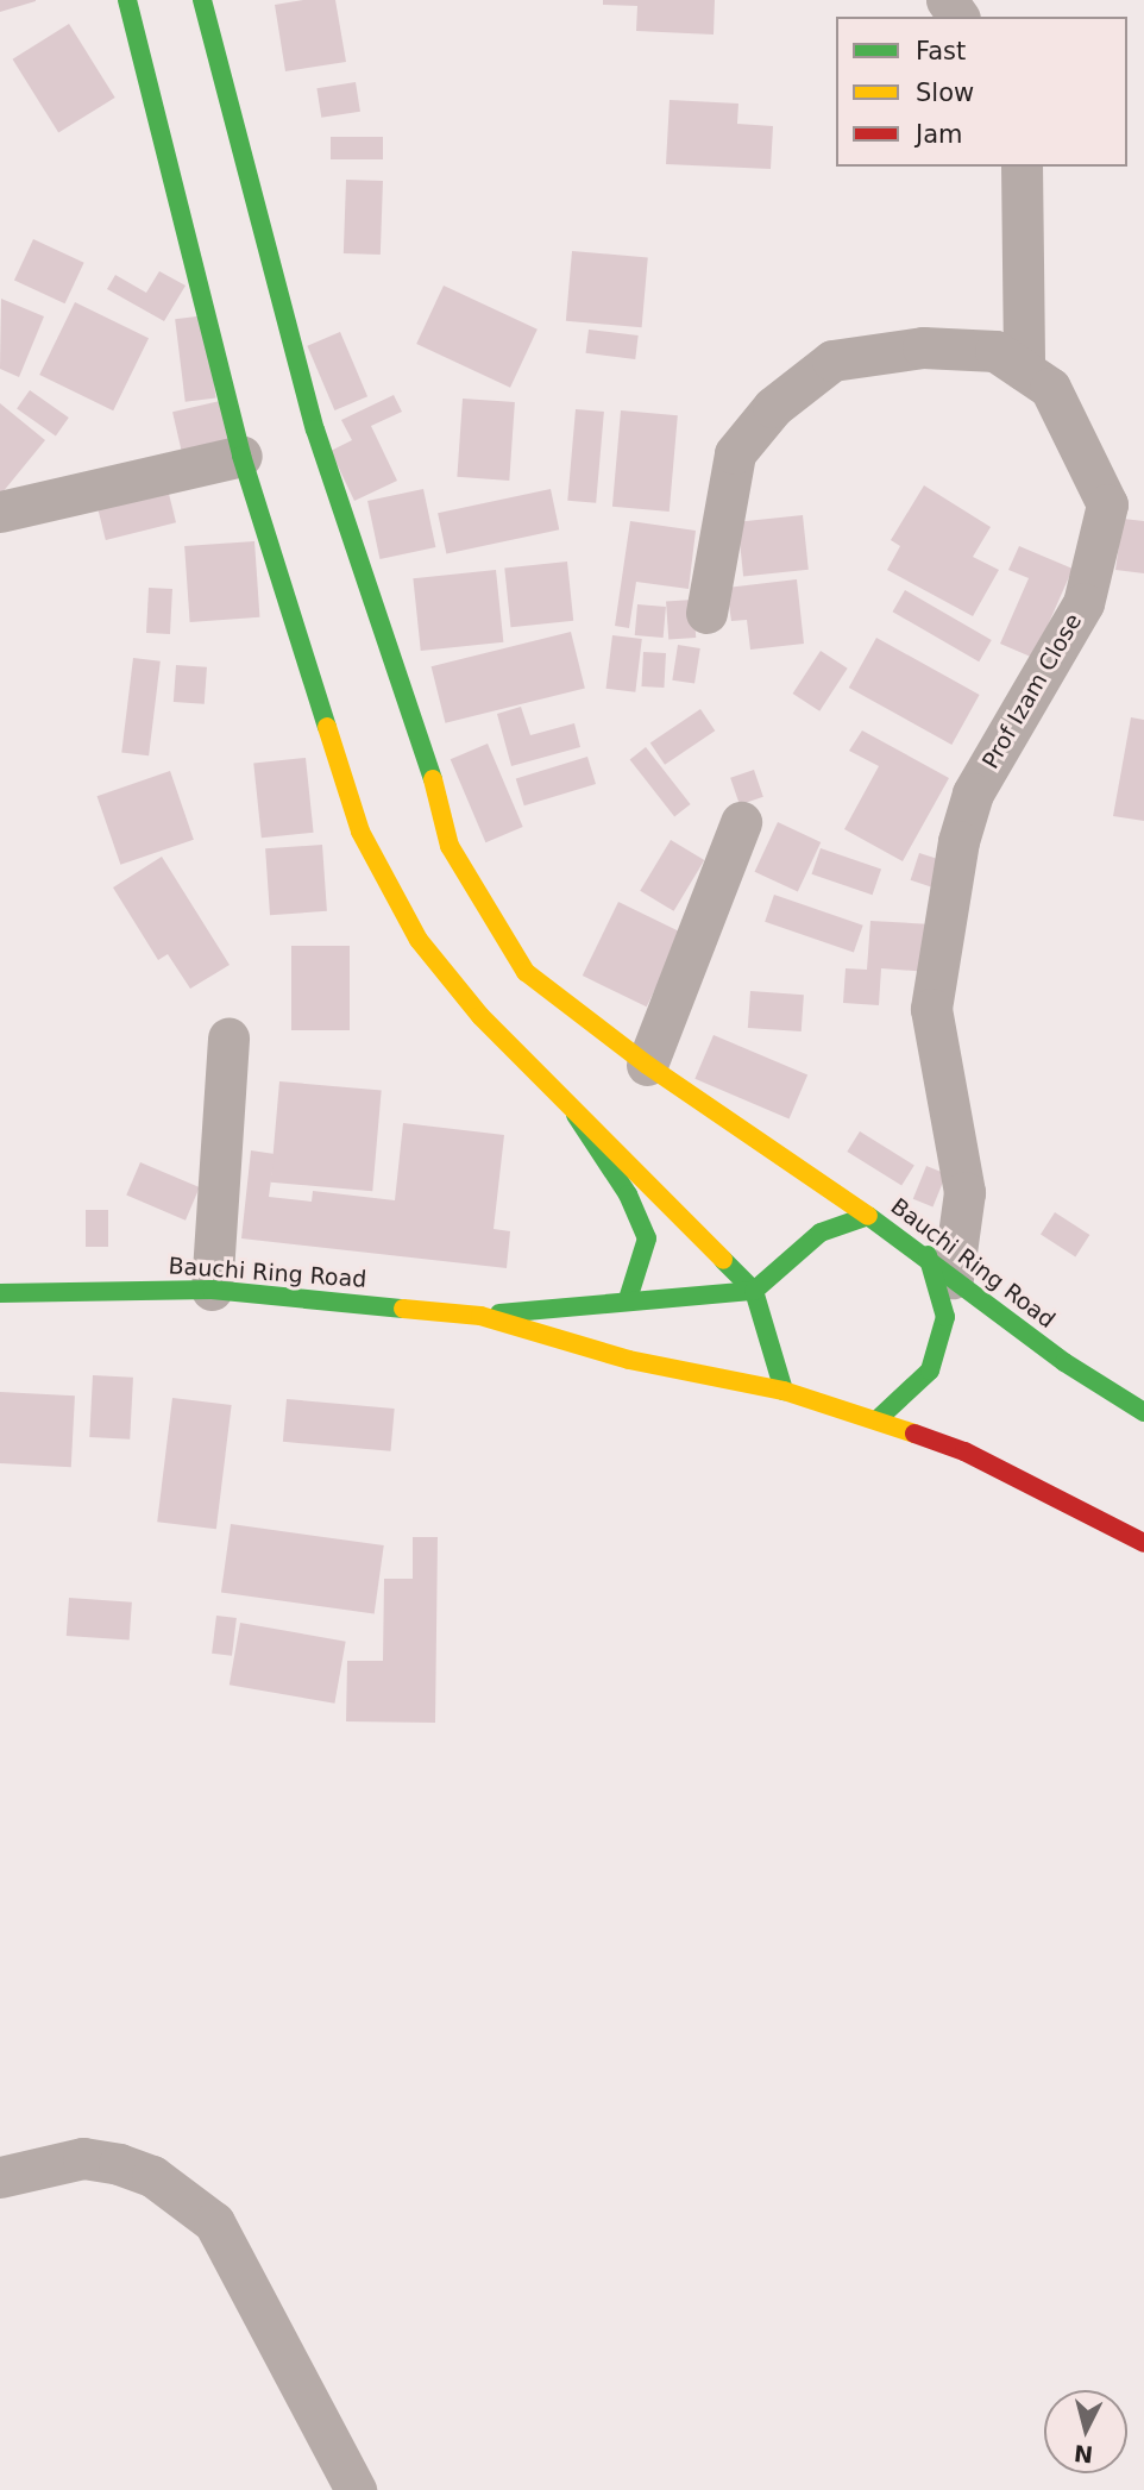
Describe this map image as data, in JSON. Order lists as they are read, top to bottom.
{
  "streets": {
    "main road": ["Bauchi Ring Road"],
    "street": ["Prof Izam Close"]
  },
  "crossings": [
    ["Prof Izam Close", "Bauchi Ring Road"]
  ],
  "legend": ["Fast", "Slow", "Jam"],
  "north": "bottom"
}
